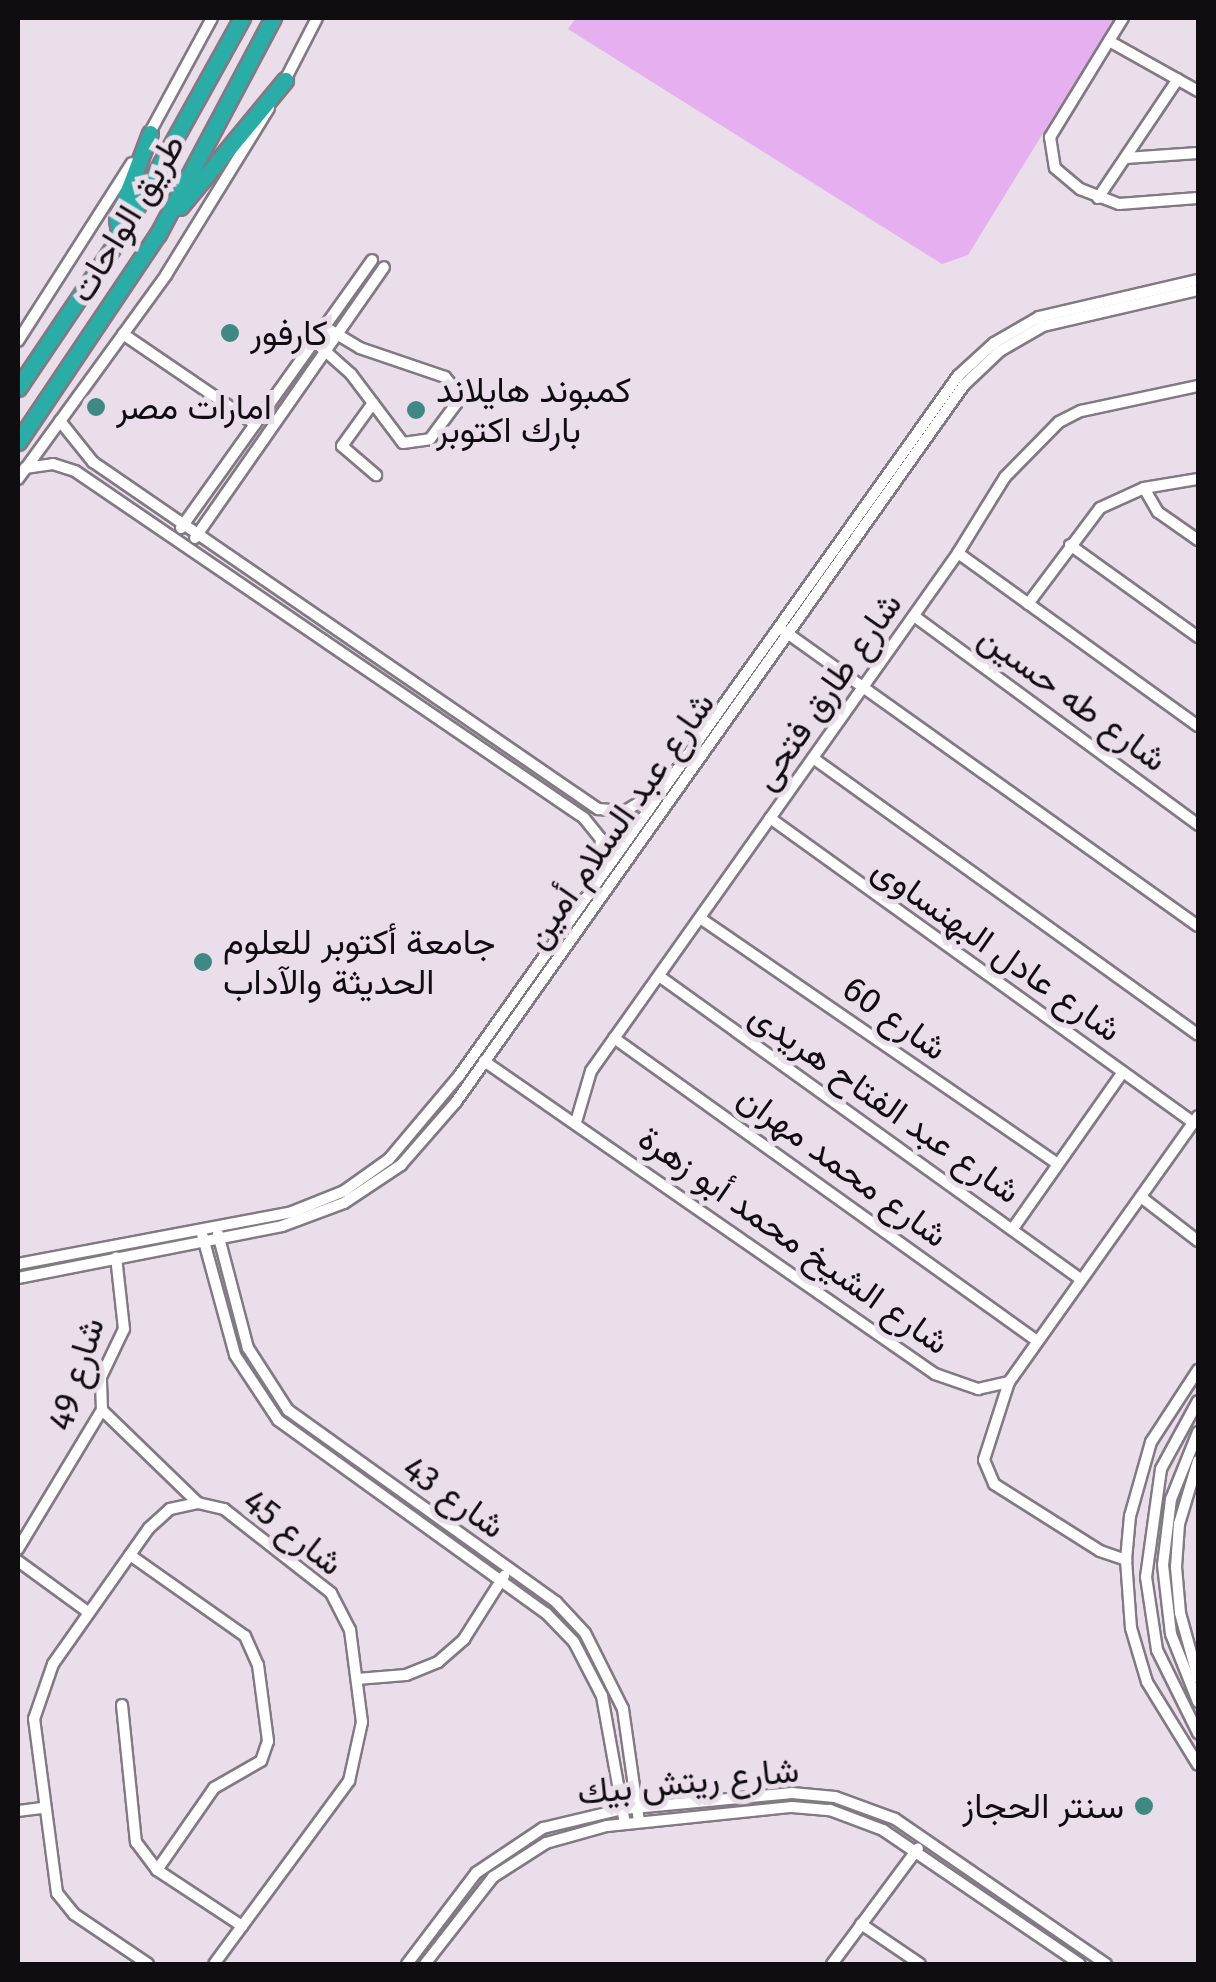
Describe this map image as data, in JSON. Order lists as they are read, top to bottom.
{
  "streets": {
    "highway": ["طريق الواحات"],
    "street": [
      "شارع طارق فتحى",
      "شارع طه حسين",
      "شارع عبد السلام أمين",
      "شارع عادل البهنساوى",
      "شارع 60",
      "شارع عبد الفتاح هريدى",
      "شارع محمد مهران",
      "شارع الشيخ محمد أبو زهرة",
      "شارع 49",
      "شارع 43",
      "شارع 45",
      "شارع ريتش بيك"
    ]
  },
  "crossings": [
    ["شارع طارق فتحى", "شارع طه حسين"],
    ["شارع طارق فتحى", "شارع عادل البهنساوى"],
    ["شارع طارق فتحى", "شارع 60"],
    ["شارع طارق فتحى", "شارع عبد الفتاح هريدى"],
    ["شارع طارق فتحى", "شارع محمد مهران"],
    ["شارع طارق فتحى", "شارع الشيخ محمد أبو زهرة"],
    ["شارع عبد السلام أمين", "شارع الشيخ محمد أبو زهرة"],
    ["شارع عبد السلام أمين", "شارع 49"],
    ["شارع عبد السلام أمين", "شارع 43"],
    ["شارع 43", "شارع ريتش بيك"]
  ],
  "places": [
    "كارفور",
    "امارات مصر",
    "كمبوند هايلاند بارك اكتوبر",
    "جامعة أكتوبر للعلوم الحديثة والآداب",
    "سنتر الحجاز"
  ]
}
